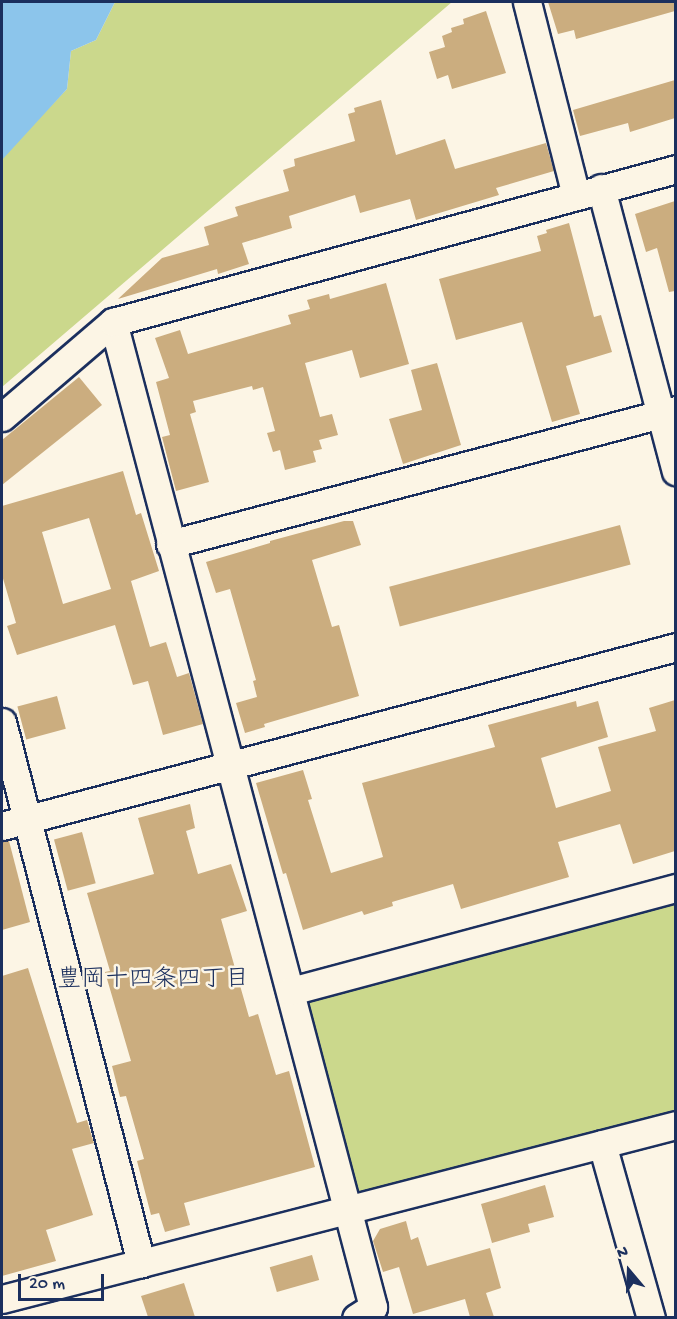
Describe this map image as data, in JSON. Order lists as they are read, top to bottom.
{
  "districts": ["豊岡十四条四丁目"],
  "scale_bar": "20 m",
  "north": "top"
}
